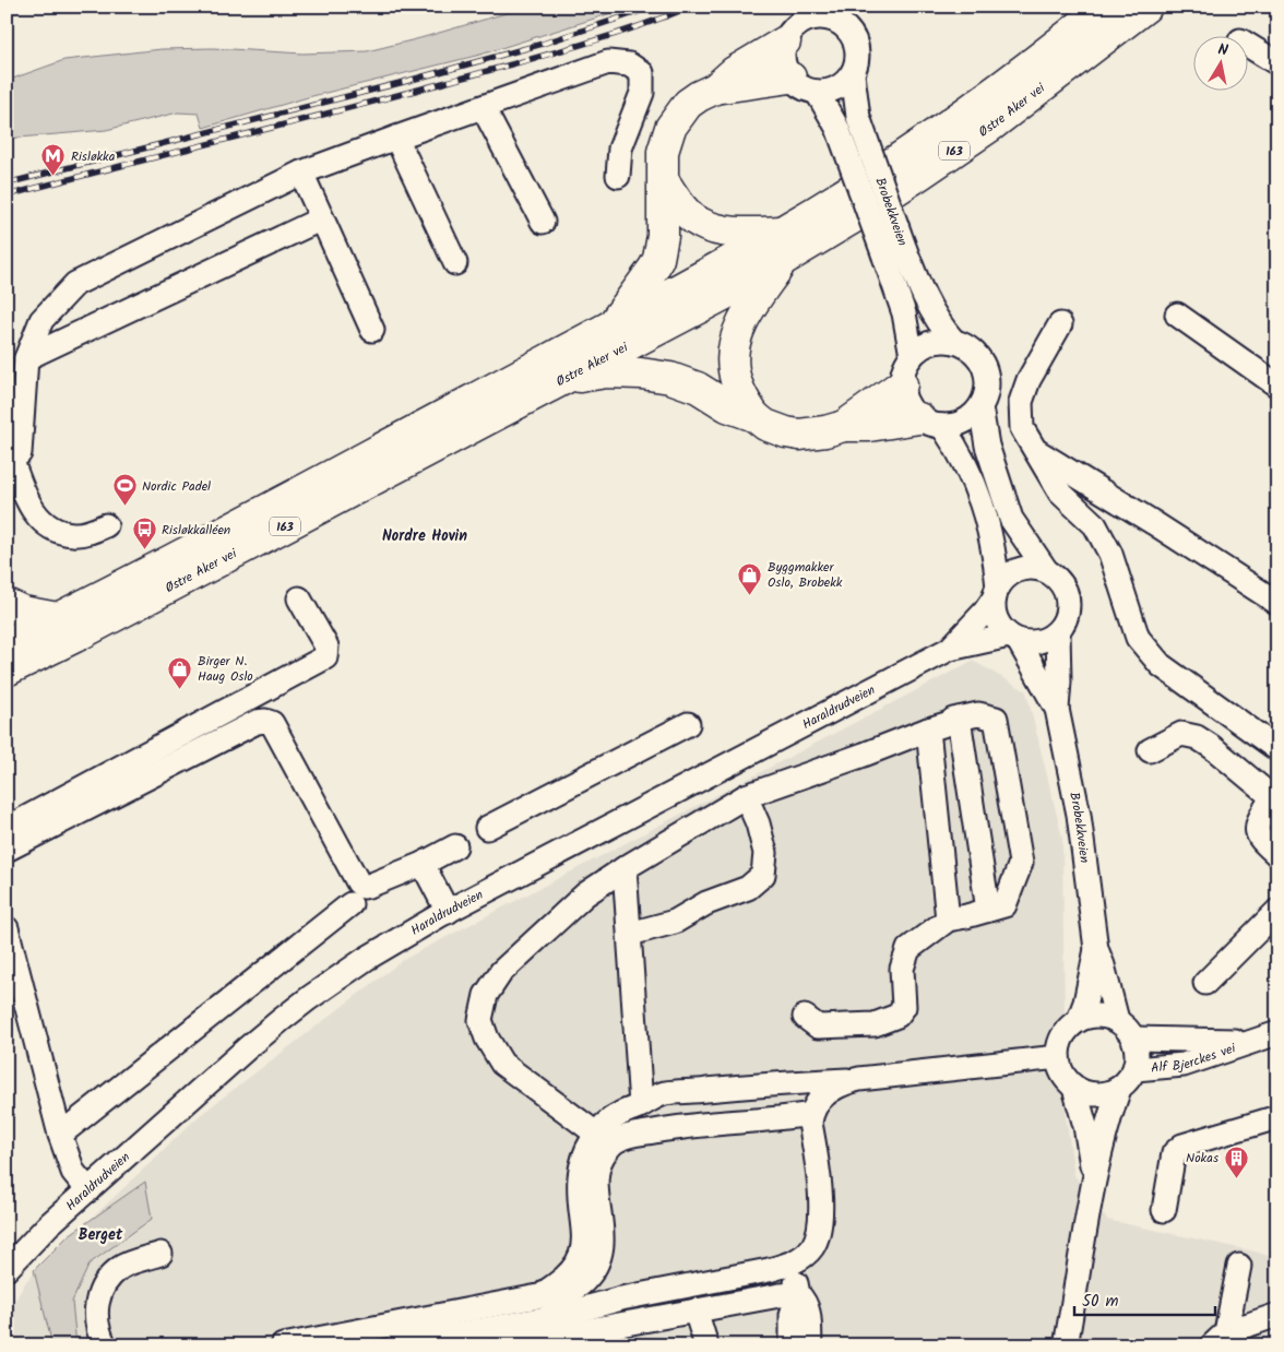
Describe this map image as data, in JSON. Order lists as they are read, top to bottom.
{
  "streets": {
    "highway": ["Østre Aker vei", "163"],
    "street": ["Brobekkveien", "Haraldrudveien", "Alf Bjerckes vei"]
  },
  "crossings": [
    ["Brobekkveien", "Haraldrudveien"],
    ["Brobekkveien", "Alf Bjerckes vei"]
  ],
  "districts": ["Nordre Hovin", "Berget"],
  "places": {
    "metro station": ["Risløkka"],
    "sports": ["Nordic Padel"],
    "bus stop": ["Risløkkalléen"],
    "shop": ["Byggmakker Oslo, Brobekk", "Birger N. Haug Oslo"],
    "building": ["Nokas"]
  },
  "scale_bar": "50 m",
  "north": "top"
}
